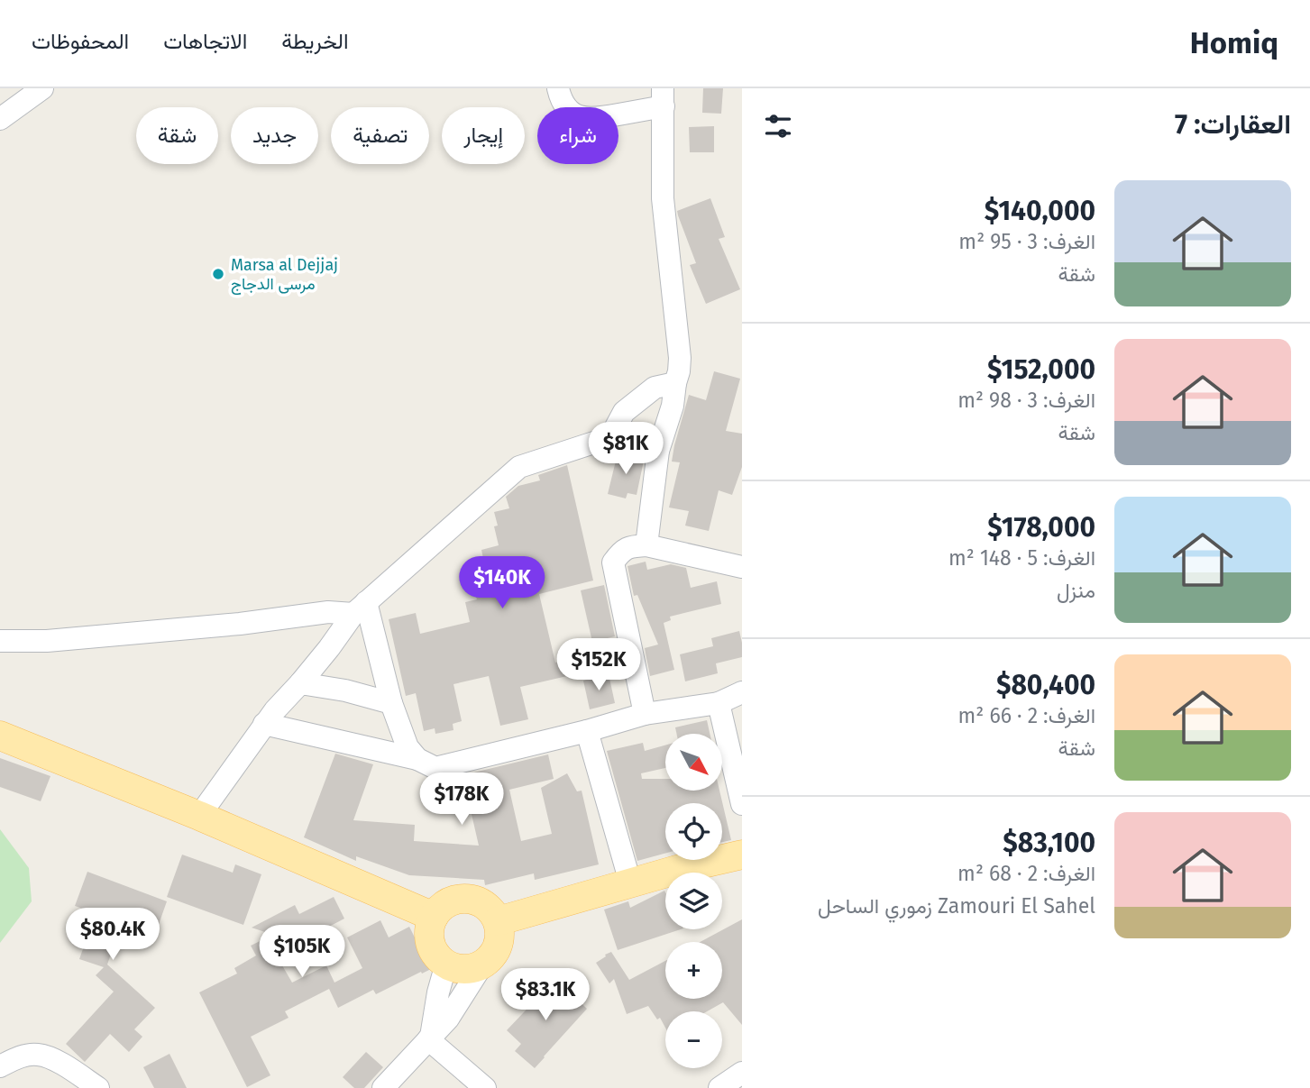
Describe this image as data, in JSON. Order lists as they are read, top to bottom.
{
  "places": ["Marsa al Dejjaj مرسى الدجاج"],
  "north": "bottom right",
  "page": {
    "header": "Homiq",
    "nav": ["الخريطة", "الاتجاهات", "المحفوظات"],
    "heading": "العقارات: 7",
    "chip": [
      "شراء",
      "إيجار",
      "تصفية",
      "جديد",
      "شقة"
    ],
    "list": [
      {
        "name": "$140,000",
        "note": "الغرف: 3 · 95 m² · شقة"
      },
      {
        "name": "$152,000",
        "note": "الغرف: 3 · 98 m² · شقة"
      },
      {
        "name": "$178,000",
        "note": "الغرف: 5 · 148 m² · منزل"
      },
      {
        "name": "$80,400",
        "note": "الغرف: 2 · 66 m² · شقة"
      },
      {
        "name": "$83,100",
        "note": "الغرف: 2 · 68 m² · Zamouri El Sahel زموري الساحل"
      }
    ],
    "price": [
      "$81K",
      "$140K",
      "$152K",
      "$178K",
      "$80.4K",
      "$105K",
      "$83.1K"
    ],
    "map_buttons": ["+", "−"]
  }
}
